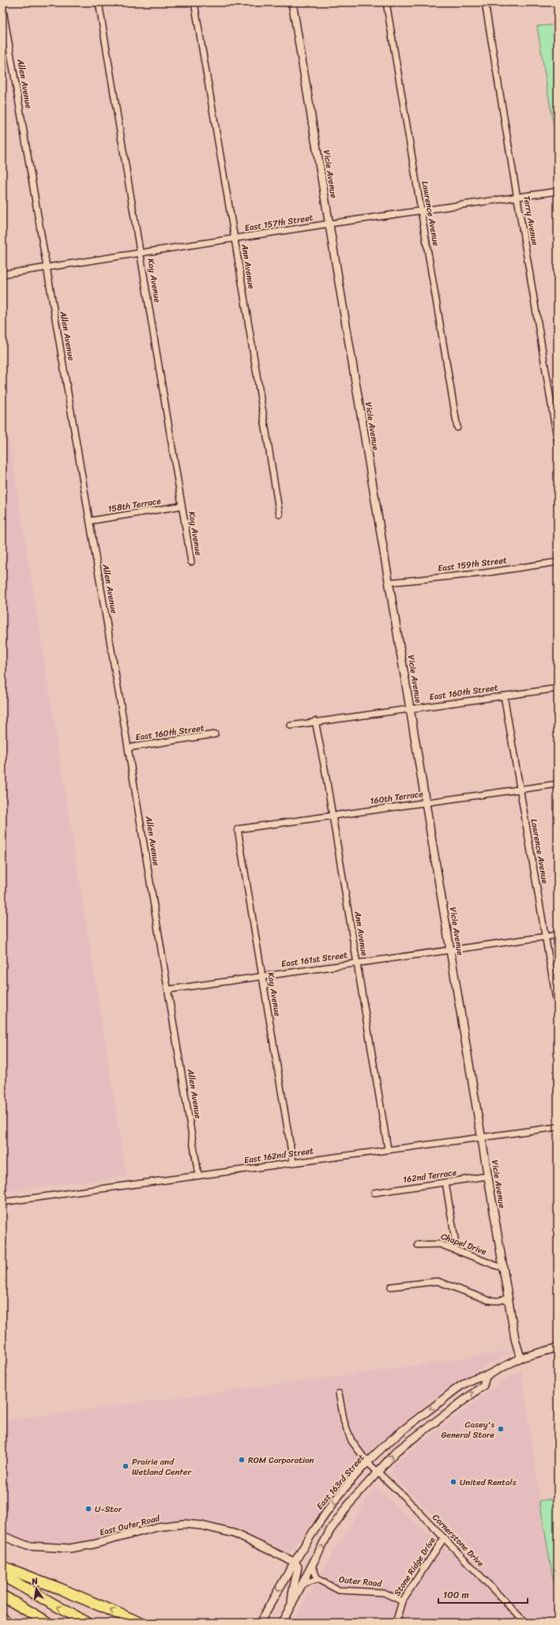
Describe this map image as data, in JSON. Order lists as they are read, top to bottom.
{
  "streets": {
    "street": [
      "Allen Avenue",
      "Vicie Avenue",
      "Lawrence Avenue",
      "Terry Avenue",
      "East 157th Street",
      "Ann Avenue",
      "Kay Avenue",
      "158th Terrace",
      "East 159th Street",
      "East 160th Street",
      "160th Terrace",
      "East 161st Street",
      "East 162nd Street",
      "162nd Terrace",
      "Chapel Drive",
      "East 163rd Street",
      "East Outer Road",
      "Cornerstone Drive",
      "Stone Ridge Drive",
      "Outer Road"
    ]
  },
  "crossings": [
    ["Allen Avenue", "East 157th Street"],
    ["Allen Avenue", "158th Terrace"],
    ["Allen Avenue", "East 160th Street"],
    ["Allen Avenue", "East 161st Street"],
    ["Allen Avenue", "East 162nd Street"],
    ["Vicie Avenue", "East 157th Street"],
    ["Vicie Avenue", "East 159th Street"],
    ["Vicie Avenue", "East 160th Street"],
    ["Vicie Avenue", "160th Terrace"],
    ["Vicie Avenue", "East 161st Street"],
    ["Vicie Avenue", "East 162nd Street"],
    ["Vicie Avenue", "162nd Terrace"],
    ["Vicie Avenue", "Chapel Drive"],
    ["Vicie Avenue", "East 163rd Street"],
    ["Lawrence Avenue", "East 157th Street"],
    ["Lawrence Avenue", "East 160th Street"],
    ["Lawrence Avenue", "160th Terrace"],
    ["Lawrence Avenue", "East 161st Street"],
    ["Terry Avenue", "East 157th Street"],
    ["East 157th Street", "Ann Avenue"],
    ["East 157th Street", "Kay Avenue"],
    ["Ann Avenue", "East 160th Street"],
    ["Ann Avenue", "160th Terrace"],
    ["Ann Avenue", "East 161st Street"],
    ["Ann Avenue", "East 162nd Street"],
    ["Kay Avenue", "158th Terrace"],
    ["Kay Avenue", "160th Terrace"],
    ["Kay Avenue", "East 161st Street"],
    ["Kay Avenue", "East 162nd Street"],
    ["East 163rd Street", "East Outer Road"],
    ["East 163rd Street", "Cornerstone Drive"],
    ["Cornerstone Drive", "Stone Ridge Drive"],
    ["Stone Ridge Drive", "Outer Road"]
  ],
  "places": [
    "Casey's General Store",
    "ROM Corporation",
    "Prairie and Wetland Center",
    "United Rentals",
    "U-Stor"
  ],
  "scale_bar": "100 m",
  "north": "top"
}
